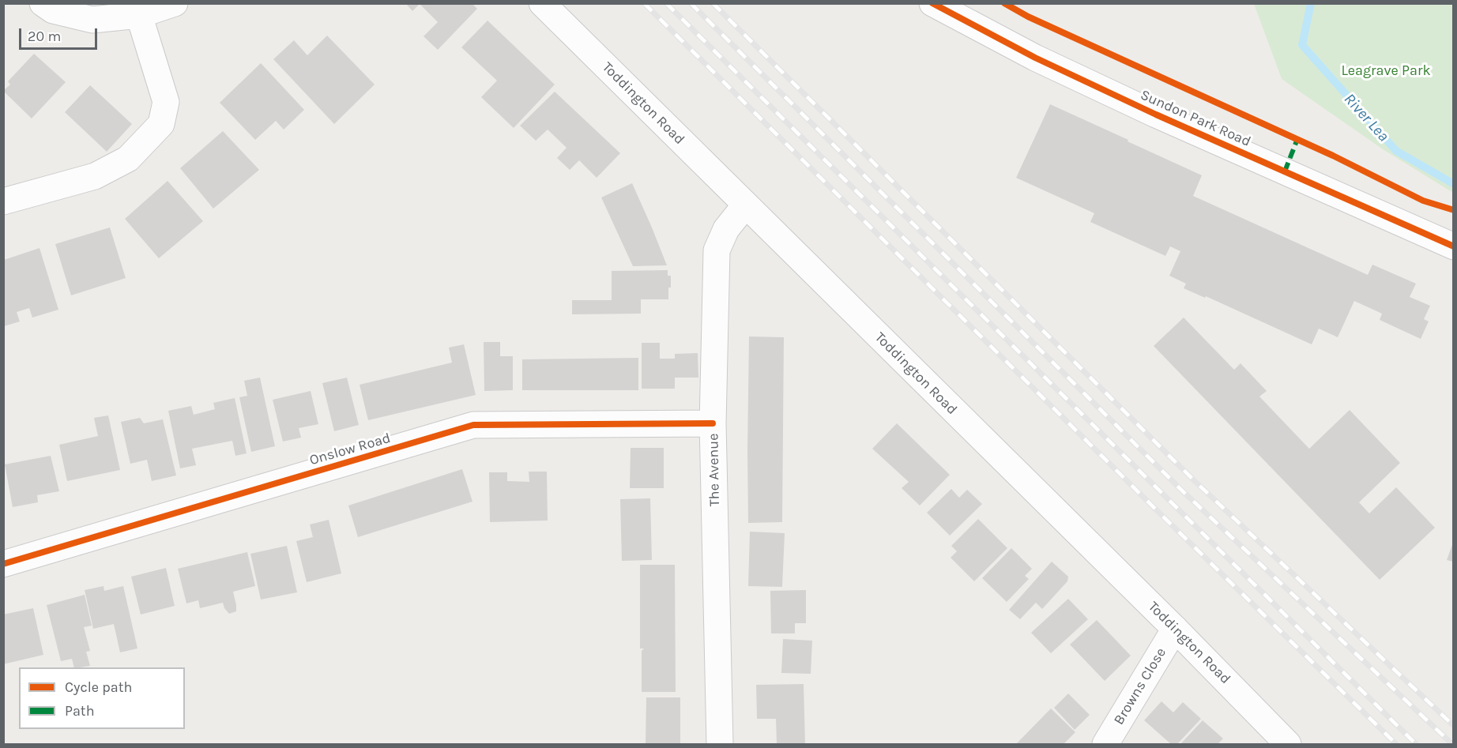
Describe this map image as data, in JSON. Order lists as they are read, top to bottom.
{
  "streets": {
    "street": [
      "Toddington Road",
      "Sundon Park Road",
      "Onslow Road",
      "The Avenue",
      "Browns Close"
    ]
  },
  "crossings": [
    ["Toddington Road", "The Avenue"],
    ["Toddington Road", "Browns Close"],
    ["Onslow Road", "The Avenue"]
  ],
  "water": ["River Lea"],
  "parks": ["Leagrave Park"],
  "legend": ["Cycle path", "Path"],
  "scale_bar": "20 m"
}
